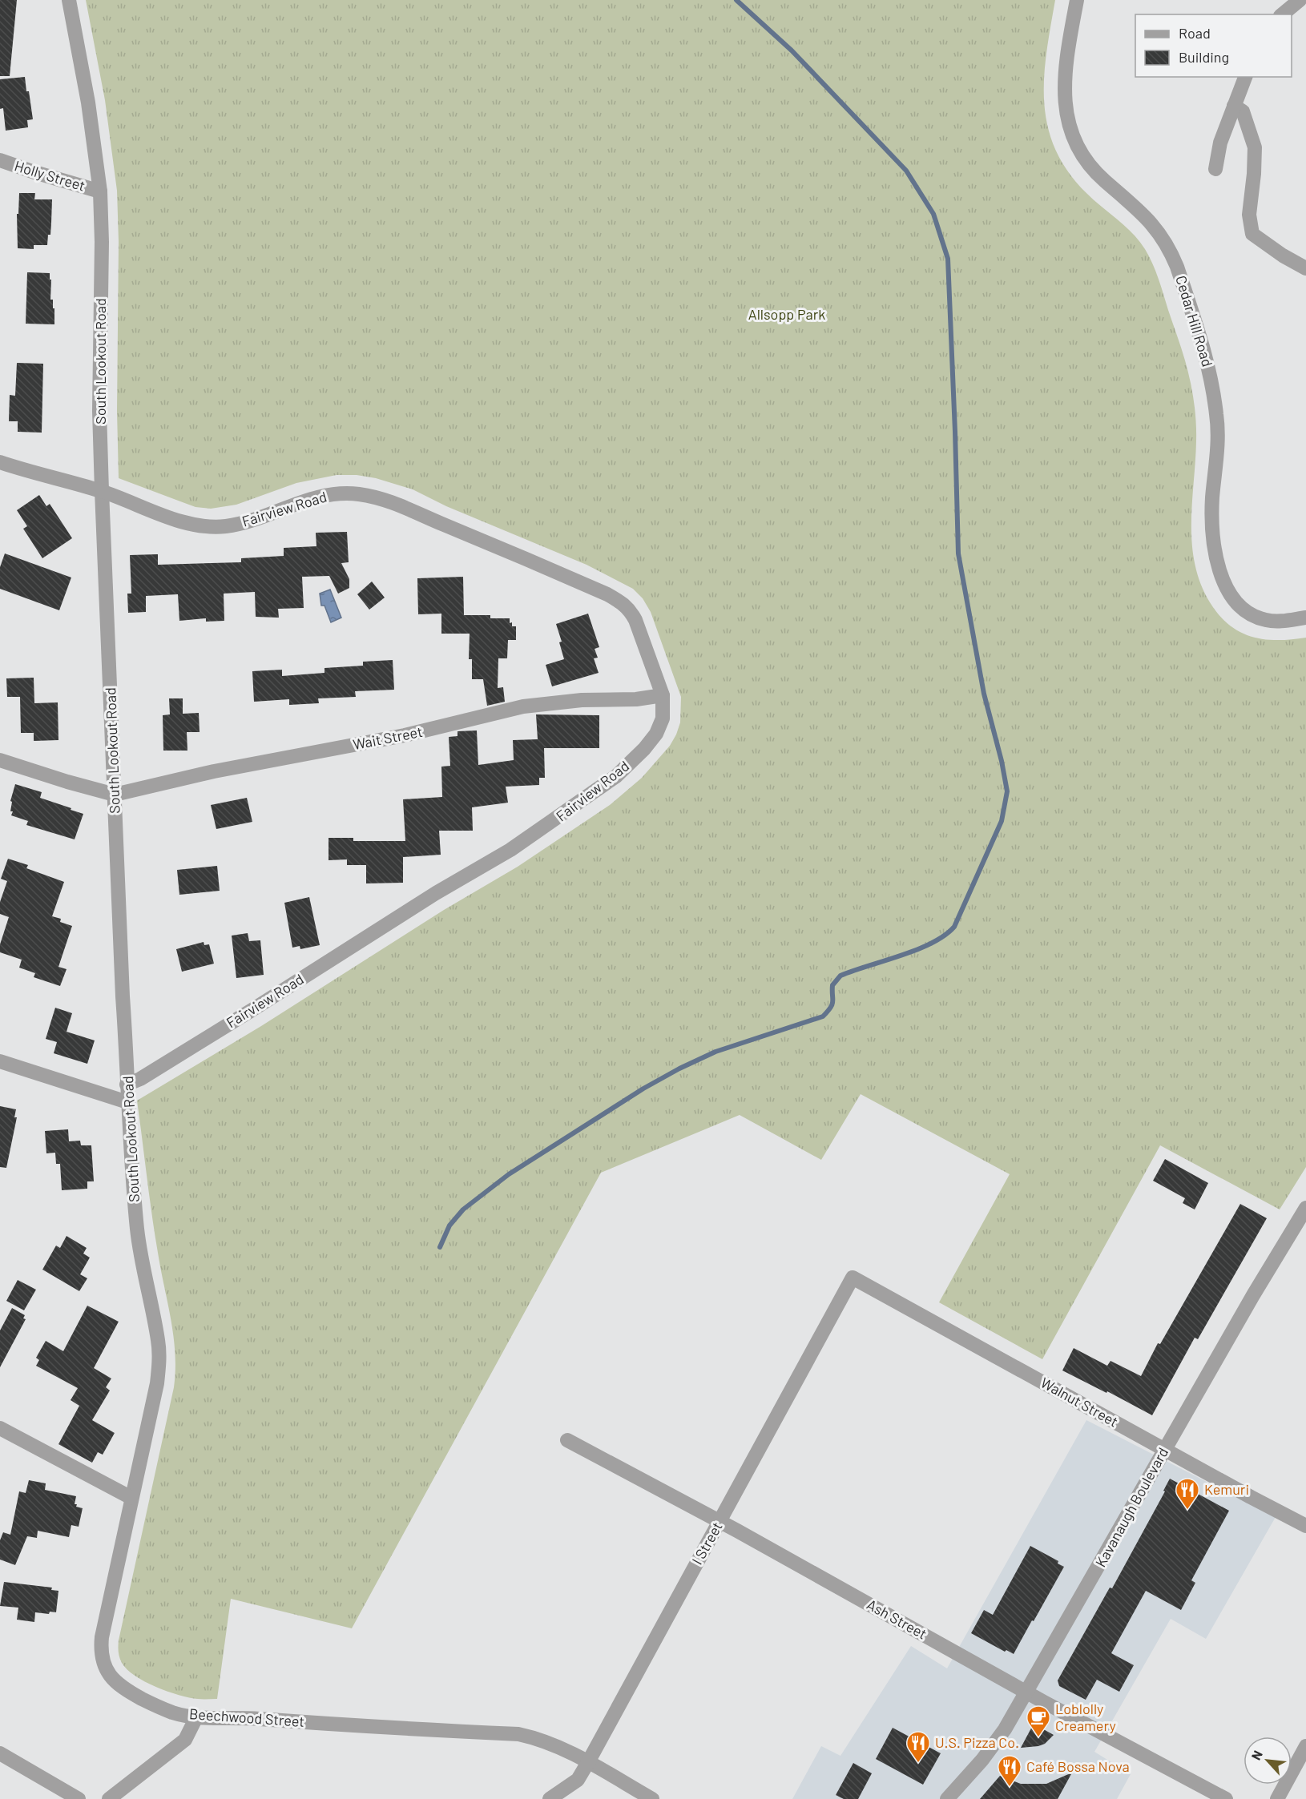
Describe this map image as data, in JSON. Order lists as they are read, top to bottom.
{
  "streets": {
    "street": [
      "Holly Street",
      "Cedar Hill Road",
      "South Lookout Road",
      "Fairview Road",
      "Wait Street",
      "Walnut Street",
      "Kavanaugh Boulevard",
      "I Street",
      "Ash Street",
      "Beechwood Street"
    ]
  },
  "crossings": [
    ["Holly Street", "South Lookout Road"],
    ["South Lookout Road", "Fairview Road"],
    ["South Lookout Road", "Wait Street"],
    ["South Lookout Road", "Beechwood Street"],
    ["Fairview Road", "Wait Street"],
    ["Walnut Street", "Kavanaugh Boulevard"],
    ["Walnut Street", "I Street"],
    ["Kavanaugh Boulevard", "Ash Street"],
    ["I Street", "Ash Street"],
    ["I Street", "Beechwood Street"]
  ],
  "parks": ["Allsopp Park"],
  "places": {
    "restaurant": ["Kemuri", "U.S. Pizza Co.", "Café Bossa Nova"],
    "cafe": ["Loblolly Creamery"]
  },
  "legend": ["Road", "Building"],
  "north": "top left"
}
